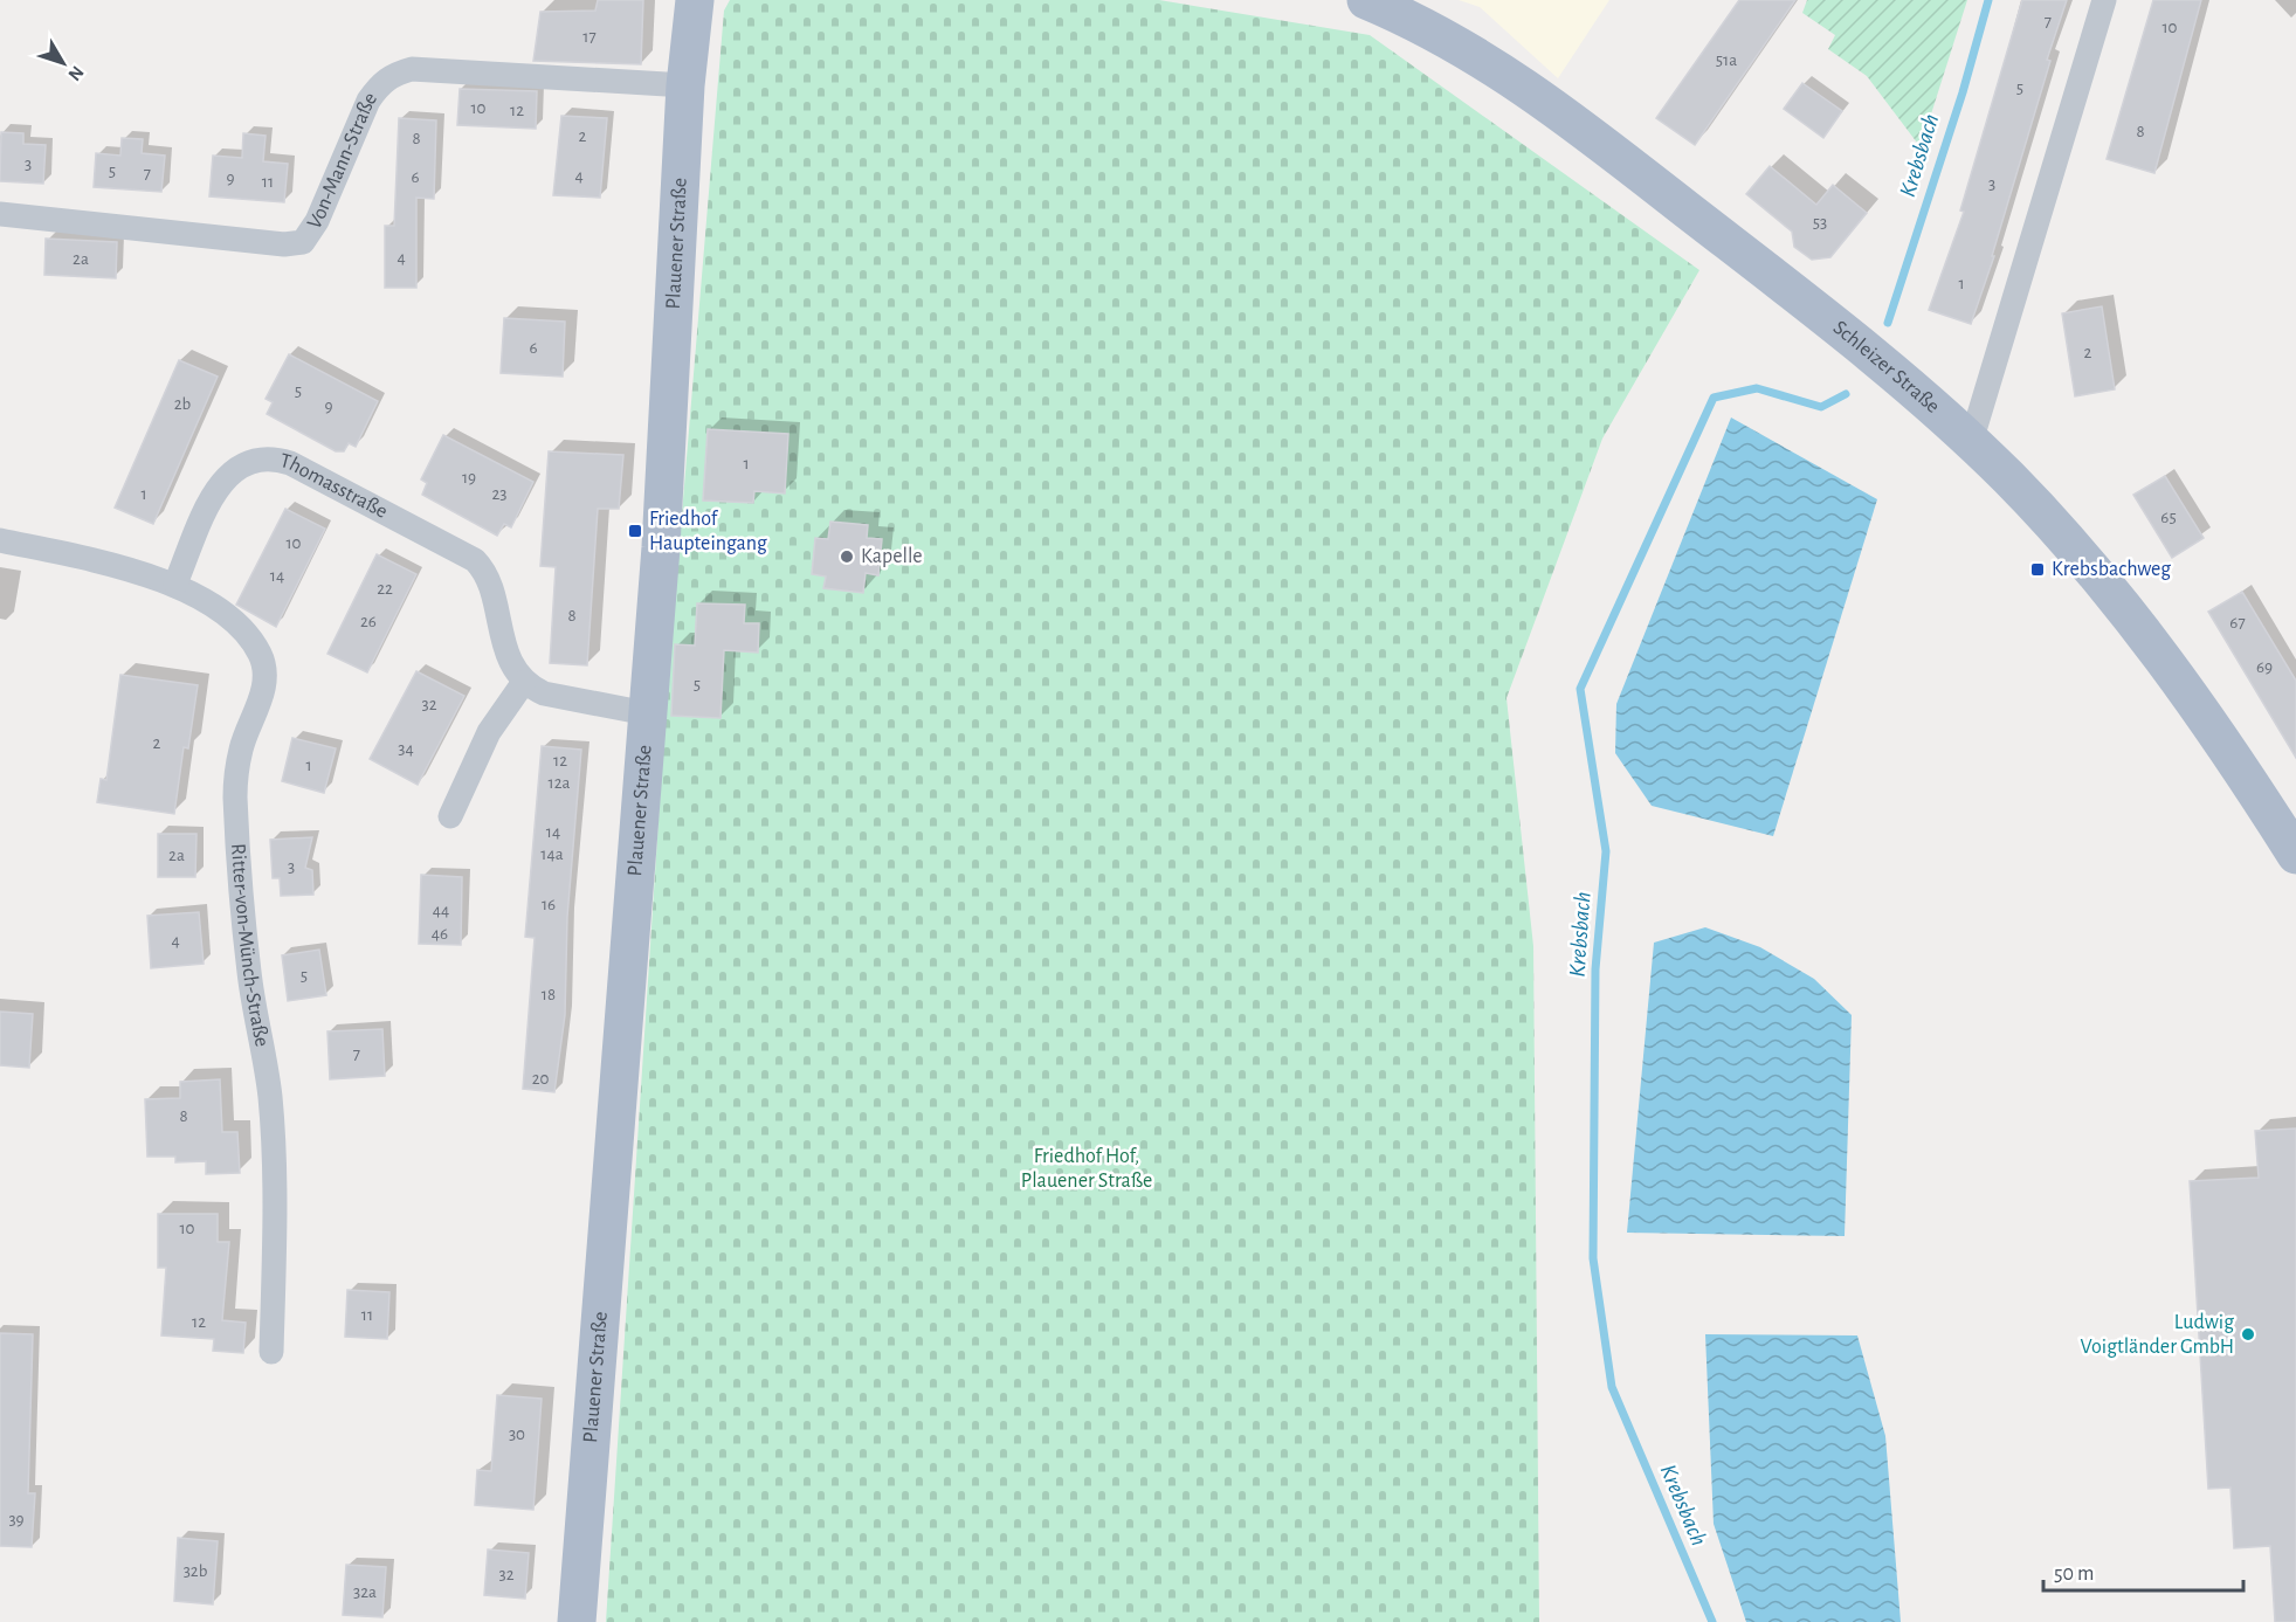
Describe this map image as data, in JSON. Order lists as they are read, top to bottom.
{
  "streets": {
    "main road": ["Plauener Straße", "Schleizer Straße"],
    "street": ["Von-Mann-Straße", "Thomasstraße", "Ritter-von-Münch-Straße"]
  },
  "crossings": [
    ["Von-Mann-Straße", "Plauener Straße"],
    ["Thomasstraße", "Ritter-von-Münch-Straße"]
  ],
  "water": ["Krebsbach"],
  "parks": ["Friedhof Hof, Plauener Straße"],
  "places": {
    "transit": ["Friedhof Haupteingang", "Krebsbachweg"],
    "other": ["Kapelle", "Ludwig Voigtländer GmbH"]
  },
  "house_numbers": [
    "7",
    "10",
    "17",
    "51a",
    "5",
    "10",
    "12",
    "8",
    "2",
    "8",
    "3",
    "5",
    "7",
    "4",
    "6",
    "9",
    "11",
    "3",
    "53",
    "4",
    "2a",
    "1",
    "6",
    "2",
    "5",
    "2b",
    "9",
    "1",
    "19",
    "1",
    "23",
    "65",
    "10",
    "14",
    "22",
    "8",
    "26",
    "67",
    "69",
    "5",
    "32",
    "2",
    "34",
    "12",
    "1",
    "12a",
    "14",
    "14a",
    "2a",
    "3",
    "16",
    "44",
    "46",
    "4",
    "5",
    "18",
    "7",
    "20",
    "8",
    "10",
    "11",
    "12",
    "30",
    "39",
    "32b",
    "32",
    "32a"
  ],
  "scale_bar": "50 m",
  "north": "bottom right"
}
